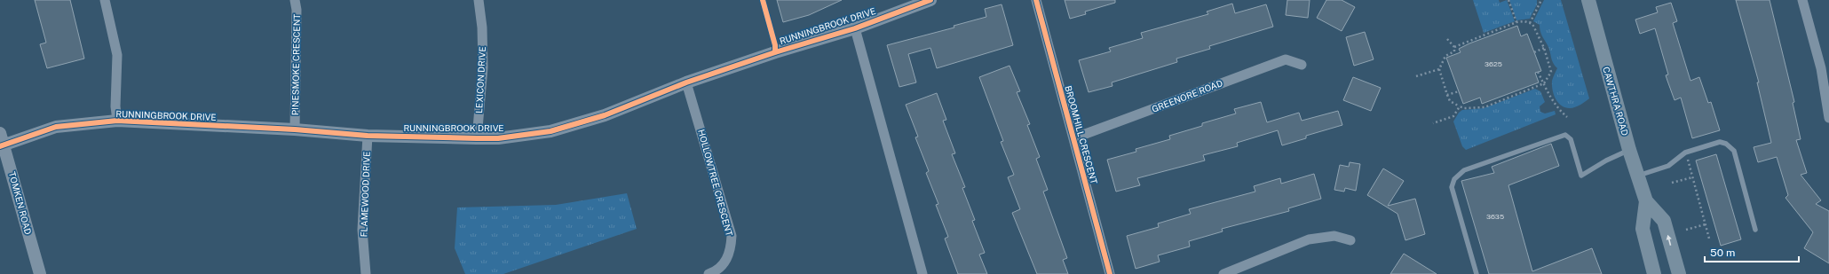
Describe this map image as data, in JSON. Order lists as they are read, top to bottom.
{
  "streets": {
    "main road": ["CAWTHRA ROAD"],
    "street": [
      "RUNNINGBROOK DRIVE",
      "PINESMOKE CRESCENT",
      "LEXICON DRIVE",
      "GREENORE ROAD",
      "BROOMHILL CRESCENT",
      "HOLLOWTREE CRESCENT",
      "FLAMEWOOD DRIVE",
      "TOMKEN ROAD"
    ]
  },
  "crossings": [
    ["RUNNINGBROOK DRIVE", "PINESMOKE CRESCENT"],
    ["RUNNINGBROOK DRIVE", "LEXICON DRIVE"],
    ["RUNNINGBROOK DRIVE", "HOLLOWTREE CRESCENT"],
    ["RUNNINGBROOK DRIVE", "FLAMEWOOD DRIVE"],
    ["RUNNINGBROOK DRIVE", "TOMKEN ROAD"],
    ["GREENORE ROAD", "BROOMHILL CRESCENT"]
  ],
  "house_numbers": ["3625", "3635"],
  "scale_bar": "50 m"
}
